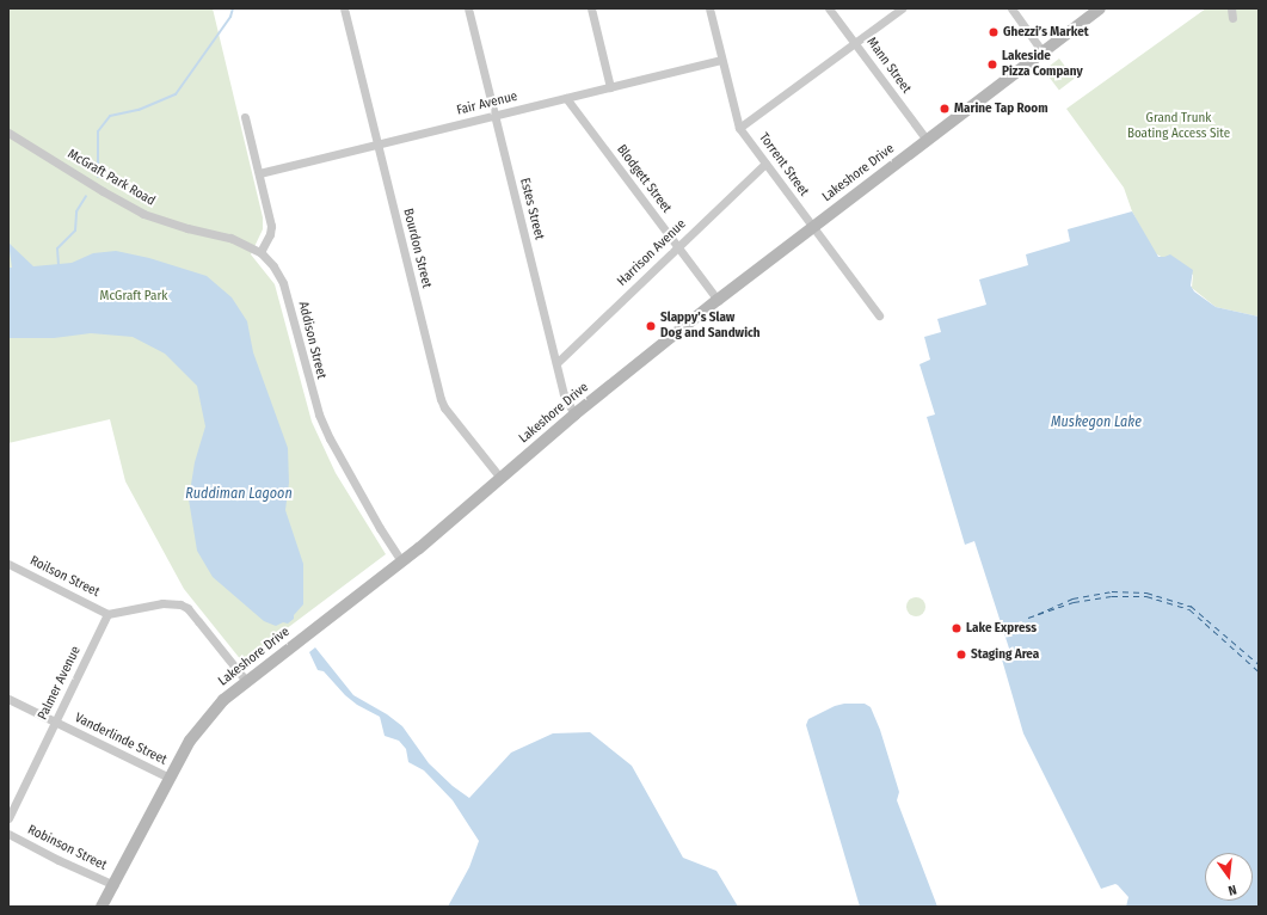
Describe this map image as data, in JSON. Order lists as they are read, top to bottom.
{
  "streets": {
    "main road": ["Lakeshore Drive"],
    "street": [
      "Mann Street",
      "Fair Avenue",
      "Torrent Street",
      "McGraft Park Road",
      "Blodgett Street",
      "Estes Street",
      "Bourdon Street",
      "Harrison Avenue",
      "Addison Street",
      "Roilson Street",
      "Palmer Avenue",
      "Vanderlinde Street",
      "Robinson Street"
    ]
  },
  "crossings": [
    ["Mann Street", "Lakeshore Drive"],
    ["Fair Avenue", "Torrent Street"],
    ["Fair Avenue", "Blodgett Street"],
    ["Fair Avenue", "Estes Street"],
    ["Fair Avenue", "Bourdon Street"],
    ["Torrent Street", "Lakeshore Drive"],
    ["Torrent Street", "Harrison Avenue"],
    ["Lakeshore Drive", "Blodgett Street"],
    ["Lakeshore Drive", "Estes Street"],
    ["Lakeshore Drive", "Bourdon Street"],
    ["Lakeshore Drive", "Addison Street"],
    ["Lakeshore Drive", "Vanderlinde Street"],
    ["Lakeshore Drive", "Robinson Street"],
    ["McGraft Park Road", "Addison Street"],
    ["Blodgett Street", "Harrison Avenue"],
    ["Estes Street", "Harrison Avenue"],
    ["Roilson Street", "Palmer Avenue"],
    ["Palmer Avenue", "Vanderlinde Street"]
  ],
  "water": ["Muskegon Lake", "Ruddiman Lagoon"],
  "parks": ["Grand Trunk Boating Access Site", "McGraft Park"],
  "places": [
    "Ghezzi’s Market",
    "Lakeside Pizza Company",
    "Marine Tap Room",
    "Slappy’s Slaw Dog and Sandwich",
    "Lake Express",
    "Staging Area"
  ],
  "north": "bottom"
}
